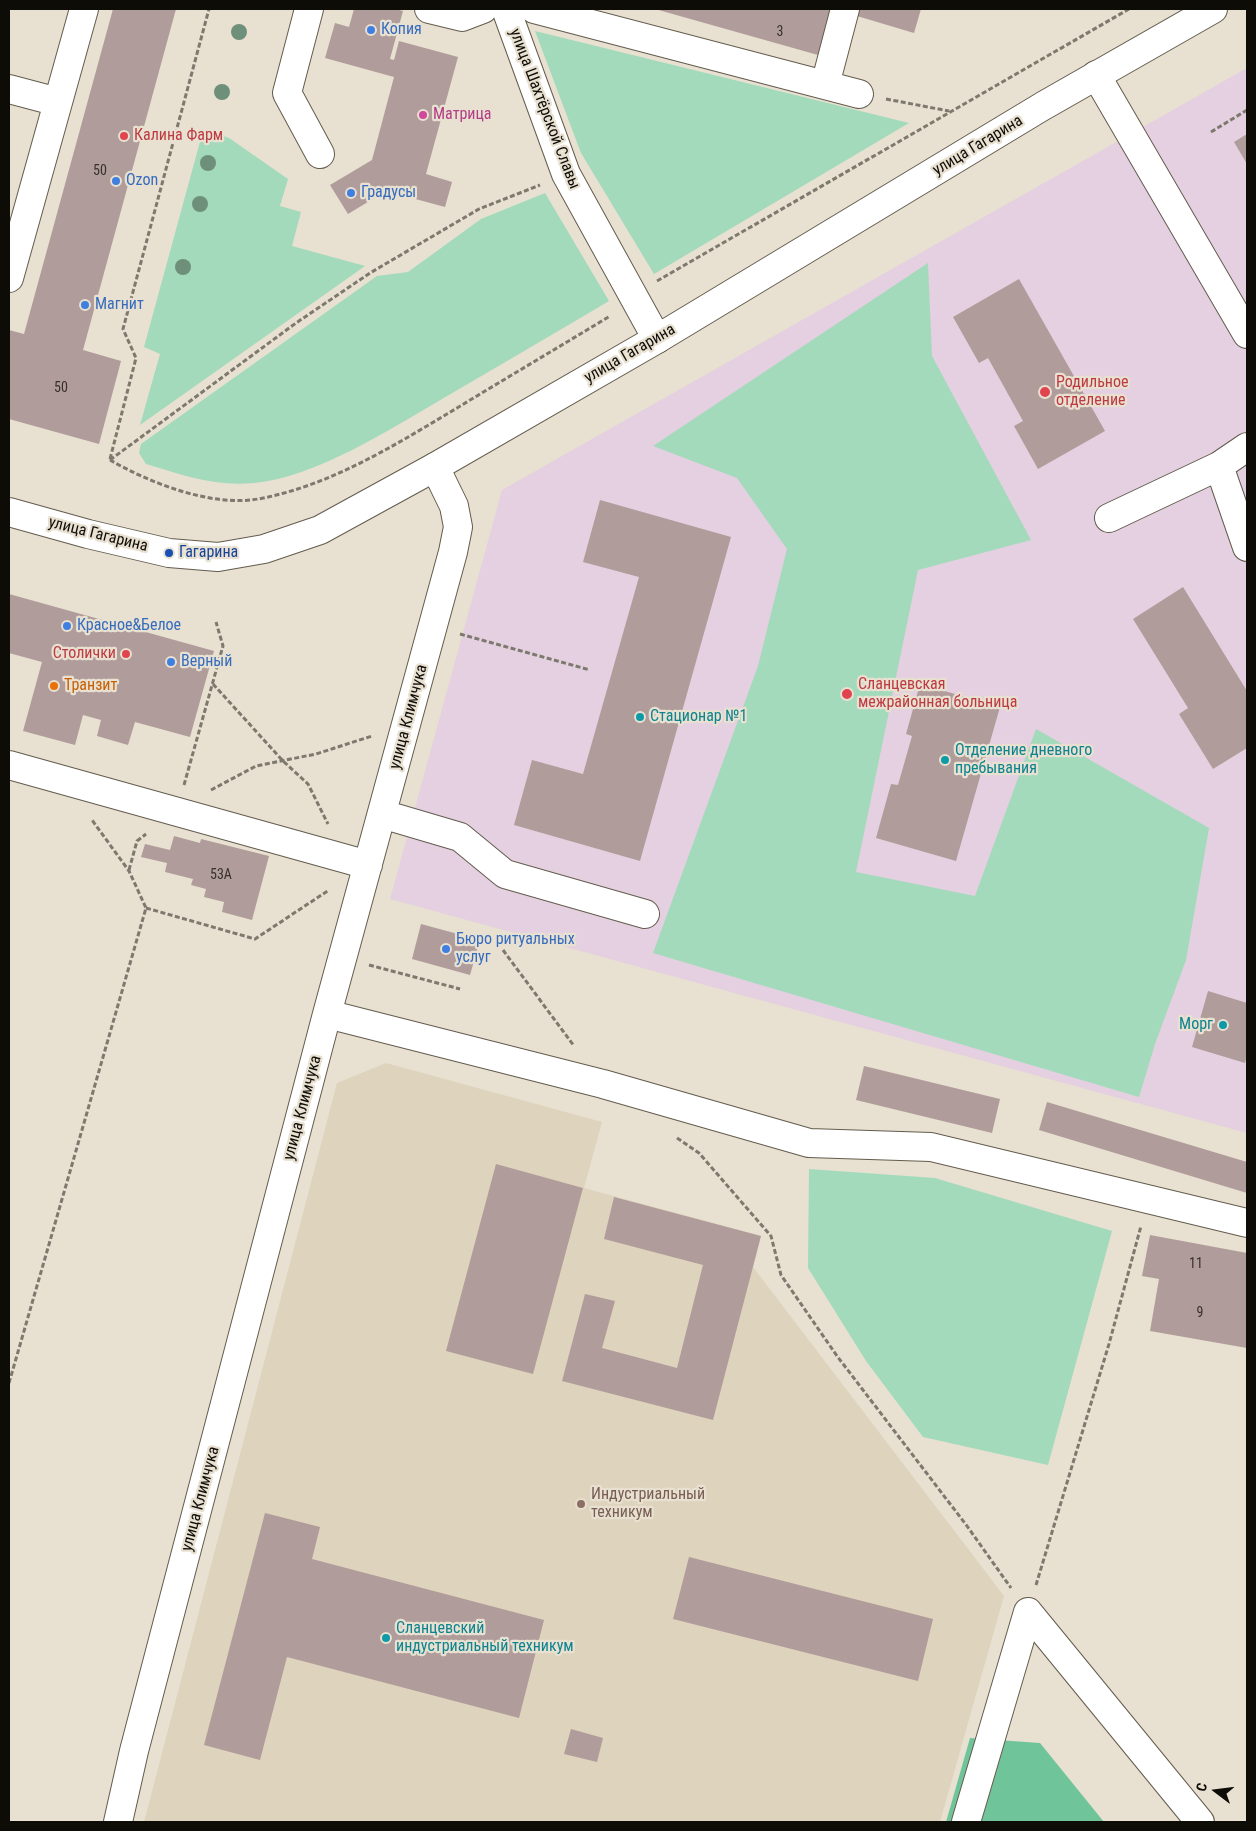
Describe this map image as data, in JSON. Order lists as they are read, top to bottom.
{
  "streets": {
    "street": ["улица Шахтёрской Славы", "улица Гагарина", "улица Климчука"]
  },
  "crossings": [
    ["улица Шахтёрской Славы", "улица Гагарина"],
    ["улица Гагарина", "улица Климчука"]
  ],
  "places": [
    "Копия",
    "Матрица",
    "Калина Фарм",
    "Ozon",
    "Градусы",
    "Магнит",
    "Родильное отделение",
    "Гагарина",
    "Красное&Белое",
    "Столички",
    "Верный",
    "Транзит",
    "Сланцевская межрайонная больница",
    "Стационар №1",
    "Отделение дневного пребывания",
    "Бюро ритуальных услуг",
    "Морг",
    "Индустриальный техникум",
    "Сланцевский индустриальный техникум"
  ],
  "house_numbers": [
    "3",
    "50",
    "50",
    "53А",
    "11",
    "9"
  ],
  "north": "left"
}
